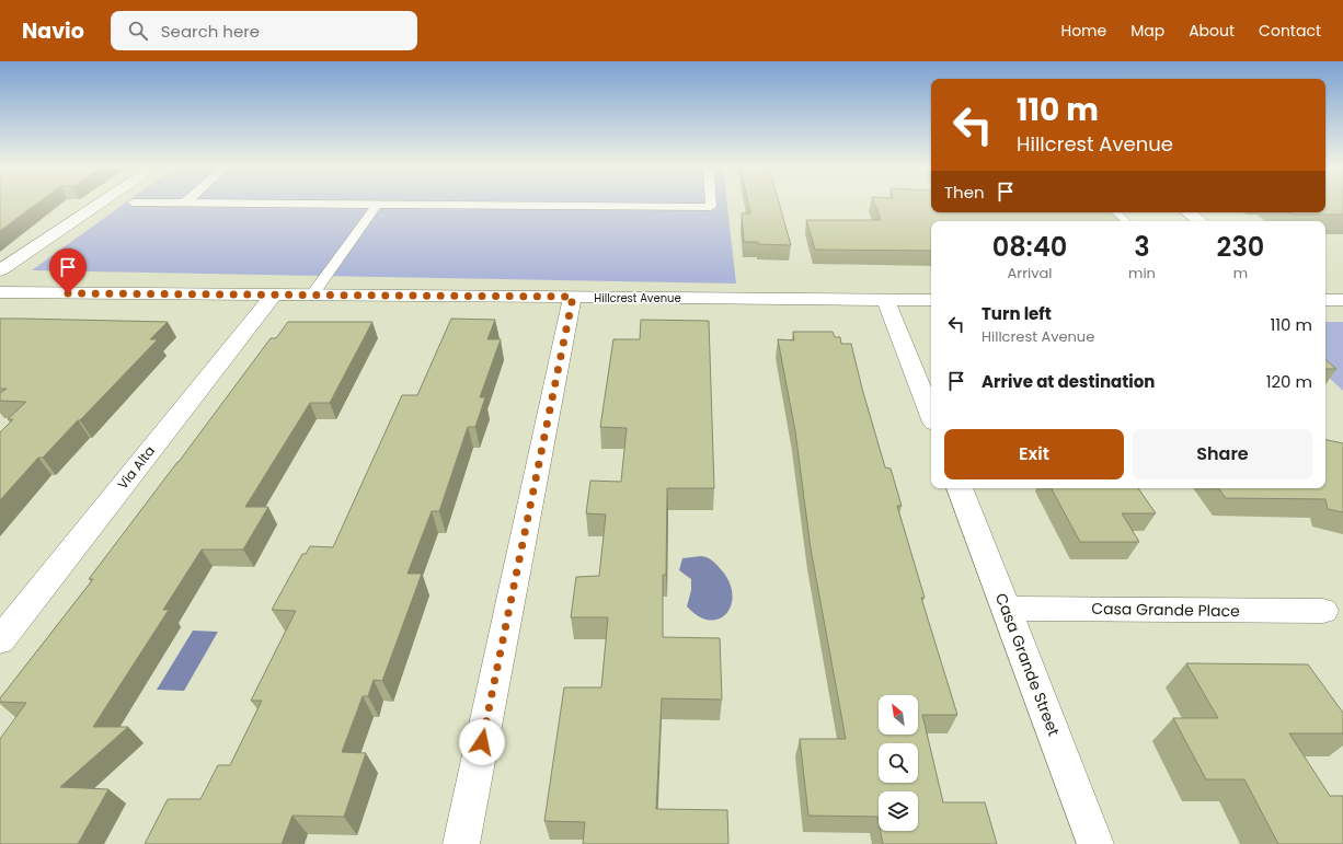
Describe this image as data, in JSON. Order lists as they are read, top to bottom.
{
  "streets": {
    "street": [
      "Hillcrest Avenue",
      "Via Alta",
      "Casa Grande Place",
      "Casa Grande Street"
    ]
  },
  "crossings": [
    ["Hillcrest Avenue", "Via Alta"],
    ["Casa Grande Place", "Casa Grande Street"]
  ],
  "north": "top left",
  "page": {
    "header": "Navio",
    "search": "Search here",
    "nav": [
      "Home",
      "Map",
      "About",
      "Contact"
    ],
    "turn": ["110 m", "Hillcrest Avenue"],
    "then": "Then",
    "eta": [
      "08:40",
      "Arrival",
      "3",
      "min",
      "230",
      "m"
    ],
    "list": [
      {
        "name": "Turn left",
        "note": "Hillcrest Avenue",
        "value": "110 m"
      },
      {
        "name": "Arrive at destination",
        "value": "120 m"
      }
    ],
    "buttons": ["Exit", "Share"]
  }
}
